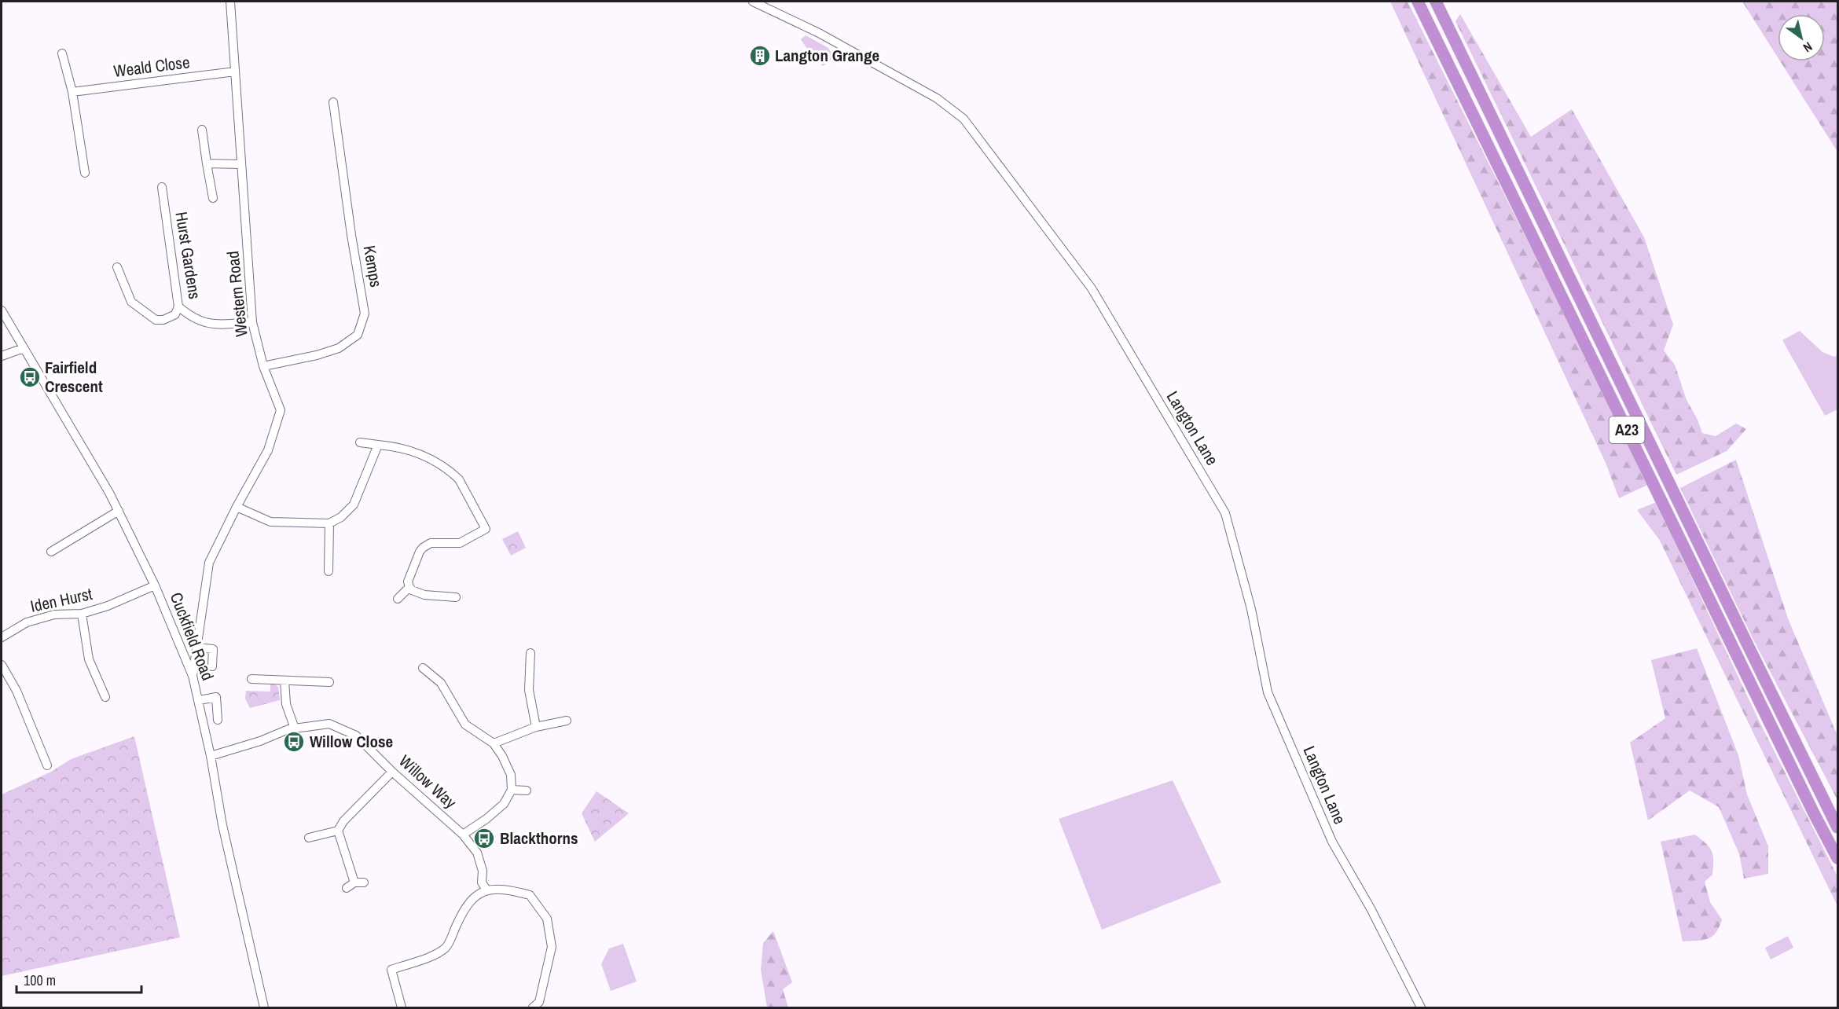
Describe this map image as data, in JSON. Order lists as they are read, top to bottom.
{
  "streets": {
    "highway": ["A23"],
    "street": [
      "Weald Close",
      "Hurst Gardens",
      "Kemps",
      "Western Road",
      "Langton Lane",
      "Iden Hurst",
      "Cuckfield Road",
      "Willow Way"
    ]
  },
  "crossings": [
    ["Weald Close", "Western Road"],
    ["Hurst Gardens", "Western Road"],
    ["Kemps", "Western Road"],
    ["Western Road", "Cuckfield Road"],
    ["Iden Hurst", "Cuckfield Road"],
    ["Cuckfield Road", "Willow Way"]
  ],
  "places": {
    "building": ["Langton Grange"],
    "bus stop": ["Fairfield Crescent", "Willow Close", "Blackthorns"]
  },
  "scale_bar": "100 m",
  "north": "bottom right"
}
